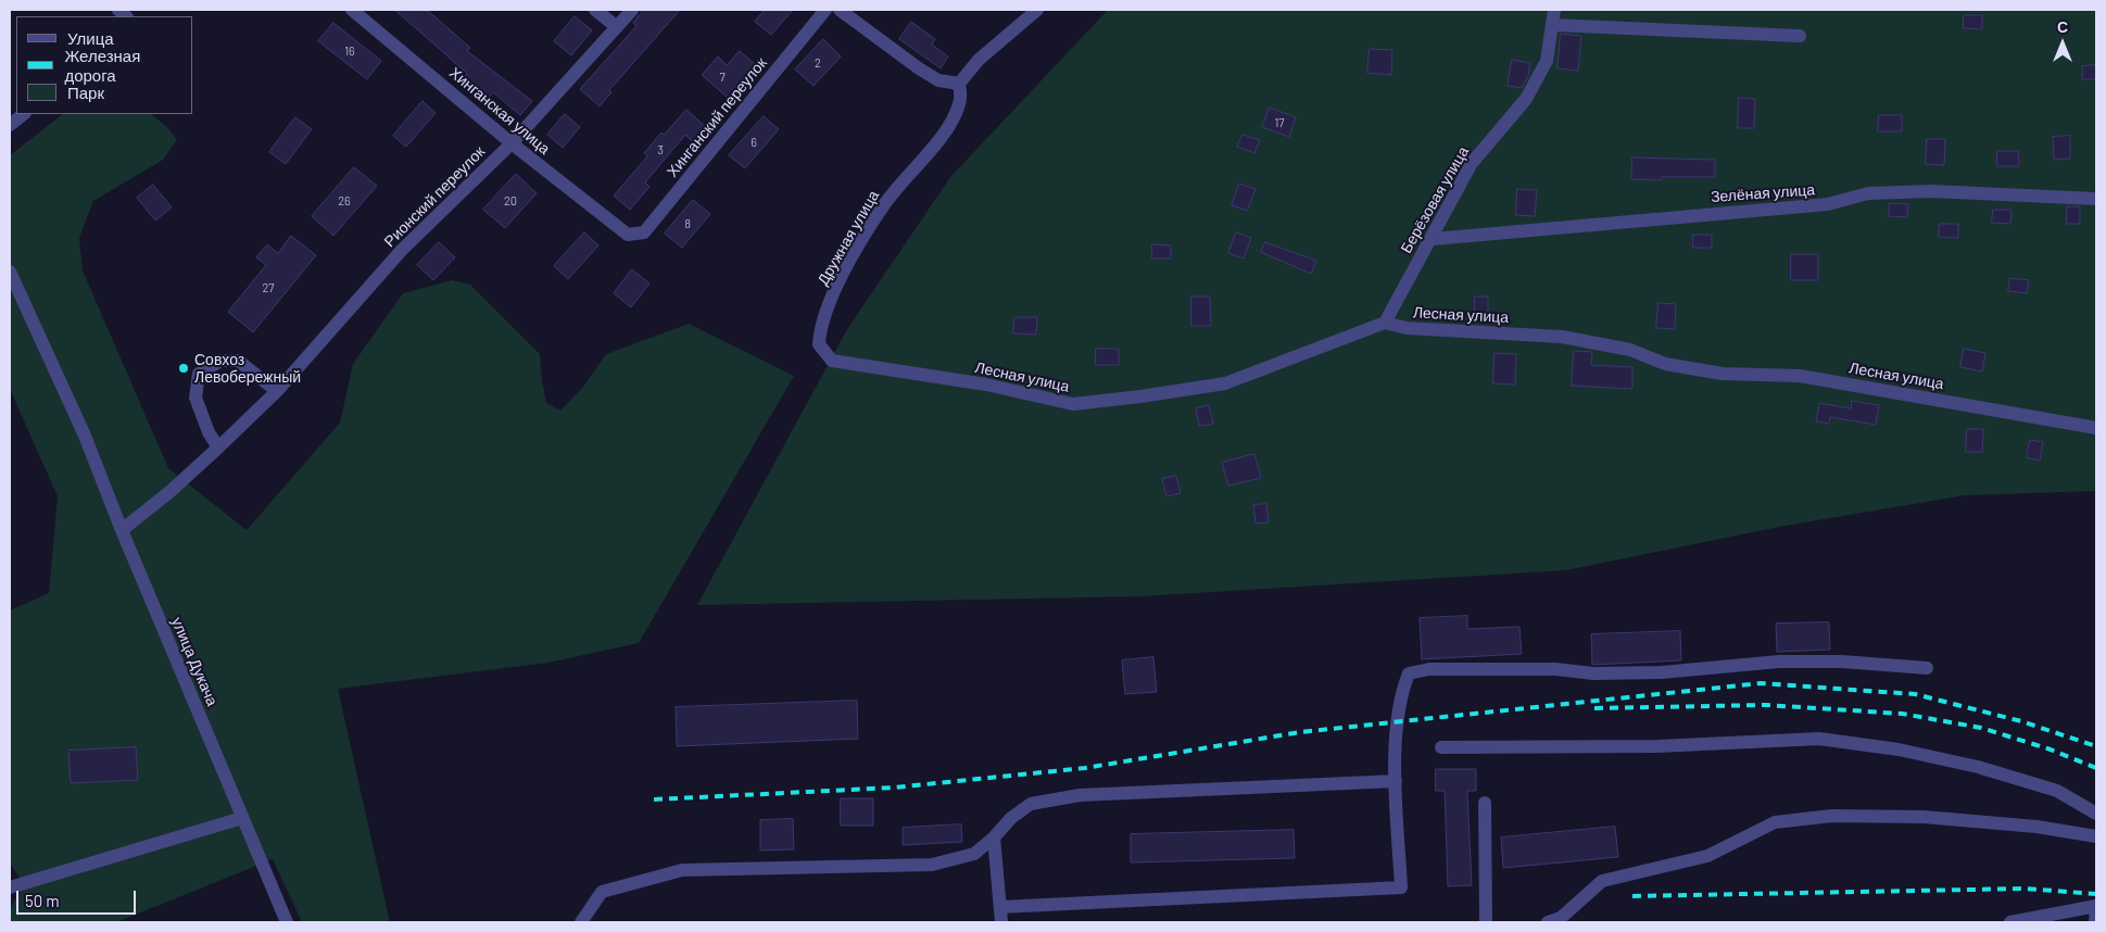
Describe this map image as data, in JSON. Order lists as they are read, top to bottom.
{
  "streets": {
    "street": [
      "Хинганская улица",
      "Хинганский переулок",
      "Зелёная улица",
      "Рионский переулок",
      "Берёзовая улица",
      "Дружная улица",
      "Лесная улица",
      "улица Дукача"
    ]
  },
  "crossings": [
    ["Хинганская улица", "Хинганский переулок"],
    ["Хинганская улица", "Рионский переулок"],
    ["Зелёная улица", "Берёзовая улица"],
    ["Берёзовая улица", "Лесная улица"],
    ["Дружная улица", "Лесная улица"]
  ],
  "places": ["Совхоз Левобережный"],
  "house_numbers": [
    "16",
    "2",
    "7",
    "17",
    "6",
    "3",
    "26",
    "20",
    "8",
    "27"
  ],
  "legend": ["Улица", "Железная дорога", "Парк"],
  "scale_bar": "50 m",
  "north": "top"
}
